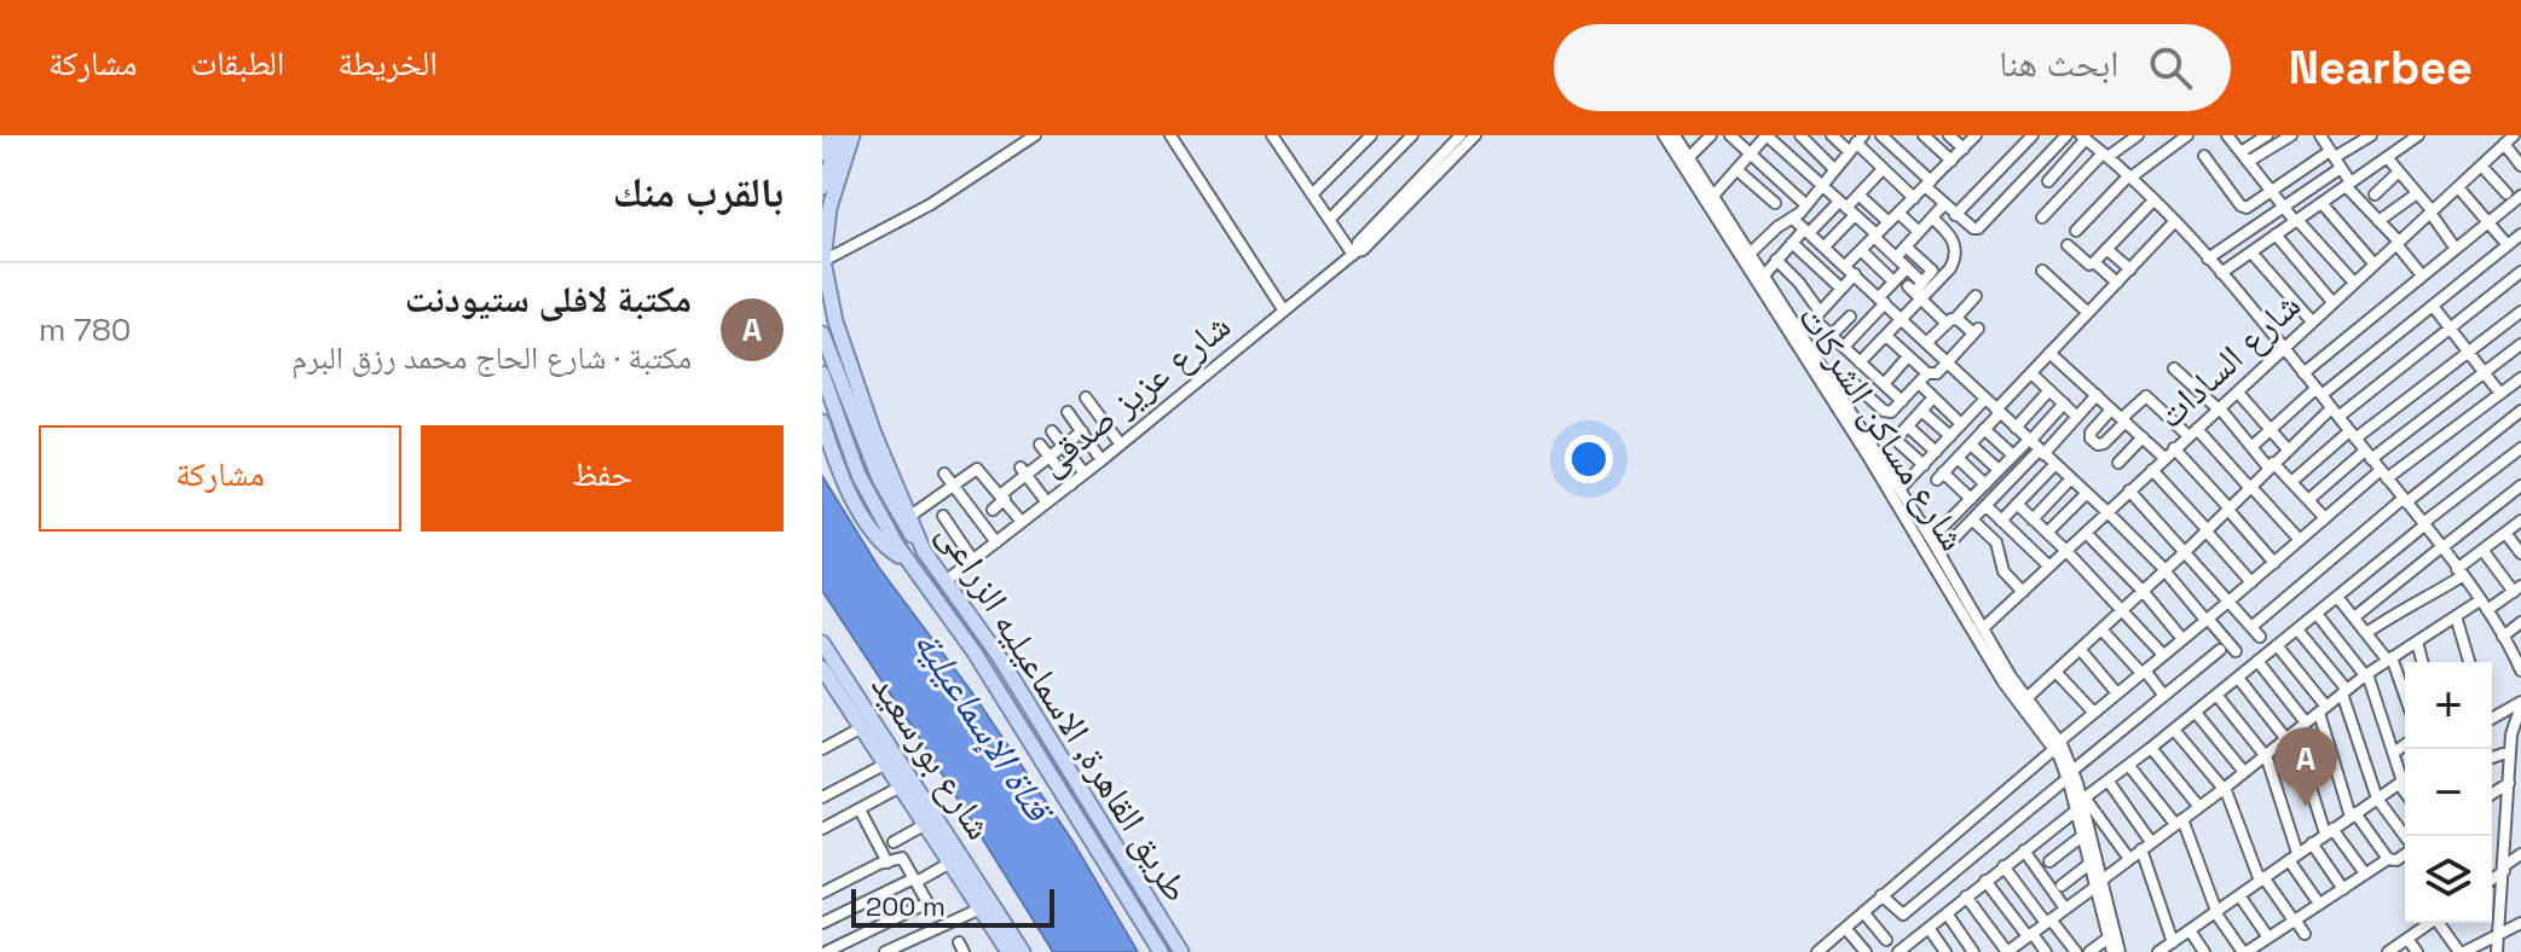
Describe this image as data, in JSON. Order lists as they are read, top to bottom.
{
  "streets": {
    "main road": ["طريق القاهرة, الاسماعيليه الزراعى", "شارع بورسعيد"],
    "street": ["شارع السادات", "شارع عزيز صدقى", "شارع مساكن الشركات"]
  },
  "crossings": [
    ["شارع السادات", "شارع مساكن الشركات"],
    ["شارع عزيز صدقى", "طريق القاهرة, الاسماعيليه الزراعى"]
  ],
  "water": ["قناة الإسماعيلية"],
  "scale_bar": "200 m",
  "page": {
    "header": "Nearbee",
    "search": "ابحث هنا",
    "nav": ["الخريطة", "الطبقات", "مشاركة"],
    "heading": "بالقرب منك",
    "list": [
      {
        "mark": "A",
        "name": "مكتبة لافلى ستيودنت",
        "note": "مكتبة · شارع الحاج محمد رزق البرم",
        "value": "780 m"
      }
    ],
    "buttons": ["حفظ", "مشاركة"],
    "map_buttons": ["+", "−"],
    "pins": "A",
    "scale": "200 m"
  }
}
